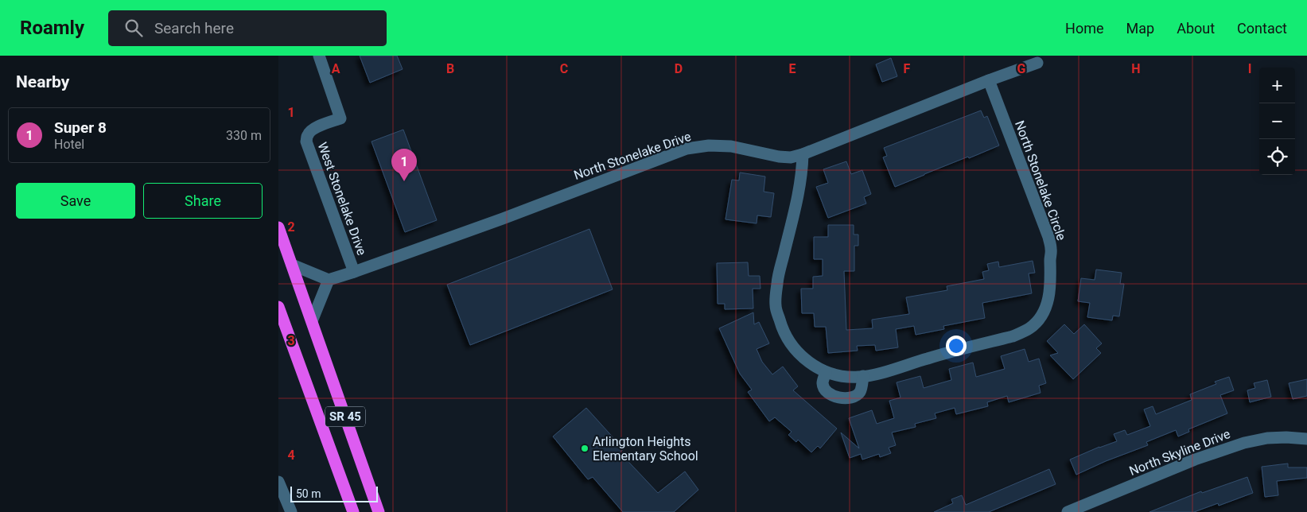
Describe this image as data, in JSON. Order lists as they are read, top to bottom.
{
  "streets": {
    "highway": ["SR 45"],
    "street": [
      "North Stonelake Drive",
      "North Stonelake Circle",
      "West Stonelake Drive",
      "North Skyline Drive"
    ]
  },
  "crossings": [
    ["North Stonelake Drive", "North Stonelake Circle"],
    ["North Stonelake Drive", "West Stonelake Drive"]
  ],
  "places": ["Arlington Heights Elementary School"],
  "scale_bar": "50 m",
  "page": {
    "header": "Roamly",
    "search": "Search here",
    "nav": [
      "Home",
      "Map",
      "About",
      "Contact"
    ],
    "heading": "Nearby",
    "map_buttons": ["+", "−"],
    "list": [
      {
        "mark": "1",
        "name": "Super 8",
        "note": "Hotel",
        "value": "330 m"
      }
    ],
    "pins": "1",
    "buttons": ["Save", "Share"],
    "scale": "50 m"
  },
  "grid": {
    "columns": [
      "A",
      "B",
      "C",
      "D",
      "E",
      "F",
      "G",
      "H",
      "I"
    ],
    "rows": [
      "1",
      "2",
      "3",
      "4"
    ]
  }
}
